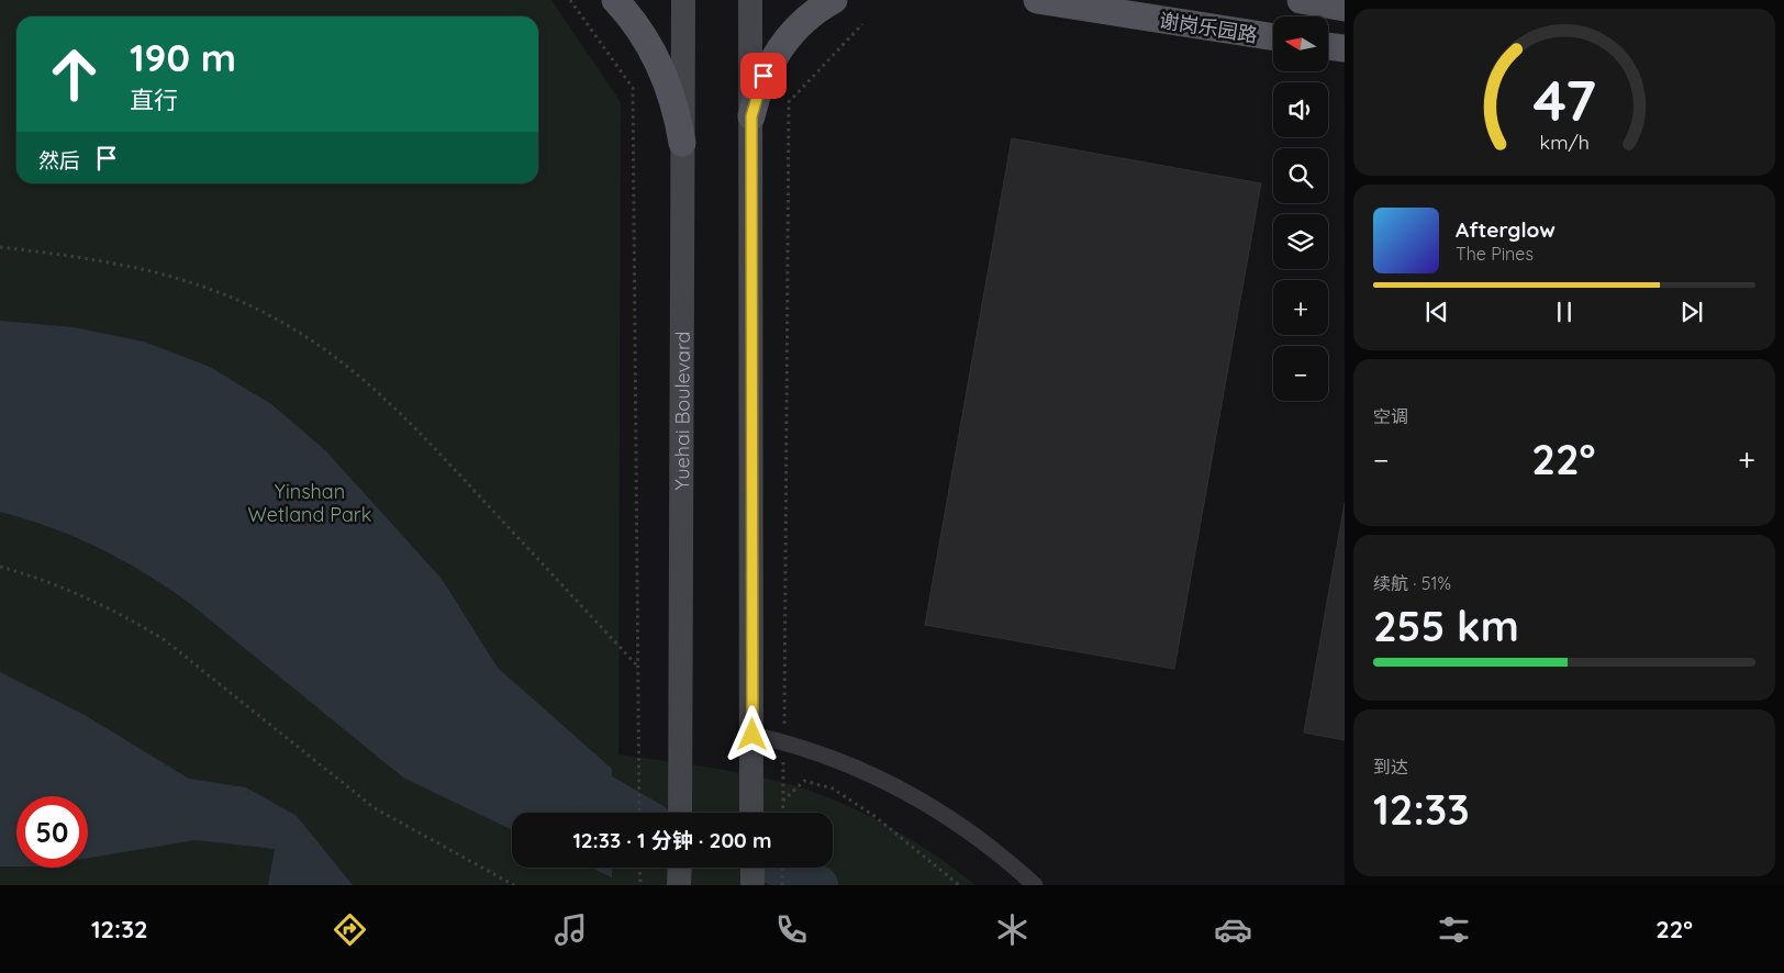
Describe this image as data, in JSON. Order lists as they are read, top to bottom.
{
  "streets": {
    "main road": ["谢岗乐园路", "Yuehai Boulevard"]
  },
  "parks": ["Yinshan Wetland Park"],
  "north": "left",
  "page": {
    "map_buttons": ["+", "−"],
    "turn": ["190 m", "直行"],
    "then": "然后",
    "song": ["Afterglow", "The Pines"],
    "tile": [
      "空调",
      ["续航 · 51%", "255 km"],
      ["到达", "12:33"]
    ],
    "heat": ["−", "22°", "+"],
    "limit": "50",
    "trip": "12:33 · 1 分钟 · 200 m",
    "tabs": ["12:32", "22°"],
    "gauge": ["47", "km/h"]
  }
}
